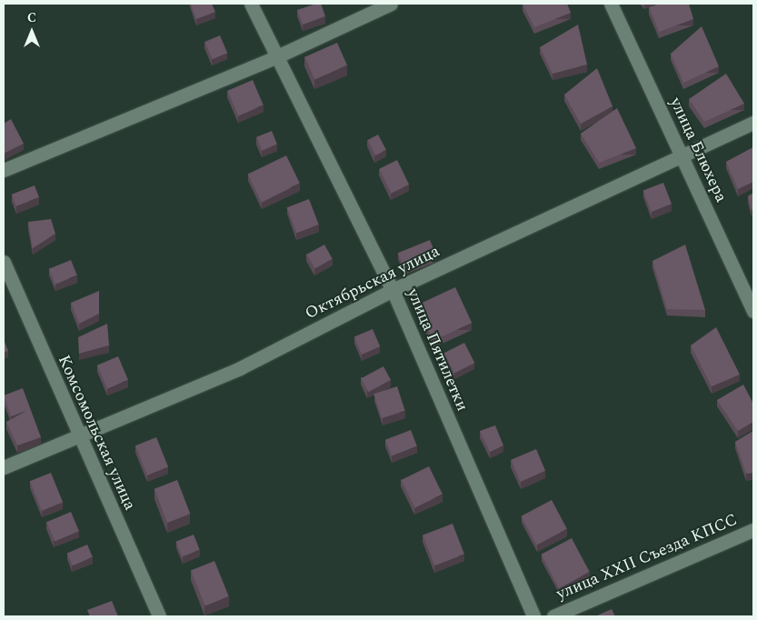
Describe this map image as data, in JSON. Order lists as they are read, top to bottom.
{
  "streets": {
    "street": [
      "улица Блюхера",
      "Октябрьская улица",
      "улица Пятилетки",
      "Комсомольская улица",
      "улица XXII Съезда КПСС"
    ]
  },
  "crossings": [
    ["улица Блюхера", "Октябрьская улица"],
    ["Октябрьская улица", "улица Пятилетки"],
    ["Октябрьская улица", "Комсомольская улица"]
  ],
  "north": "top"
}
